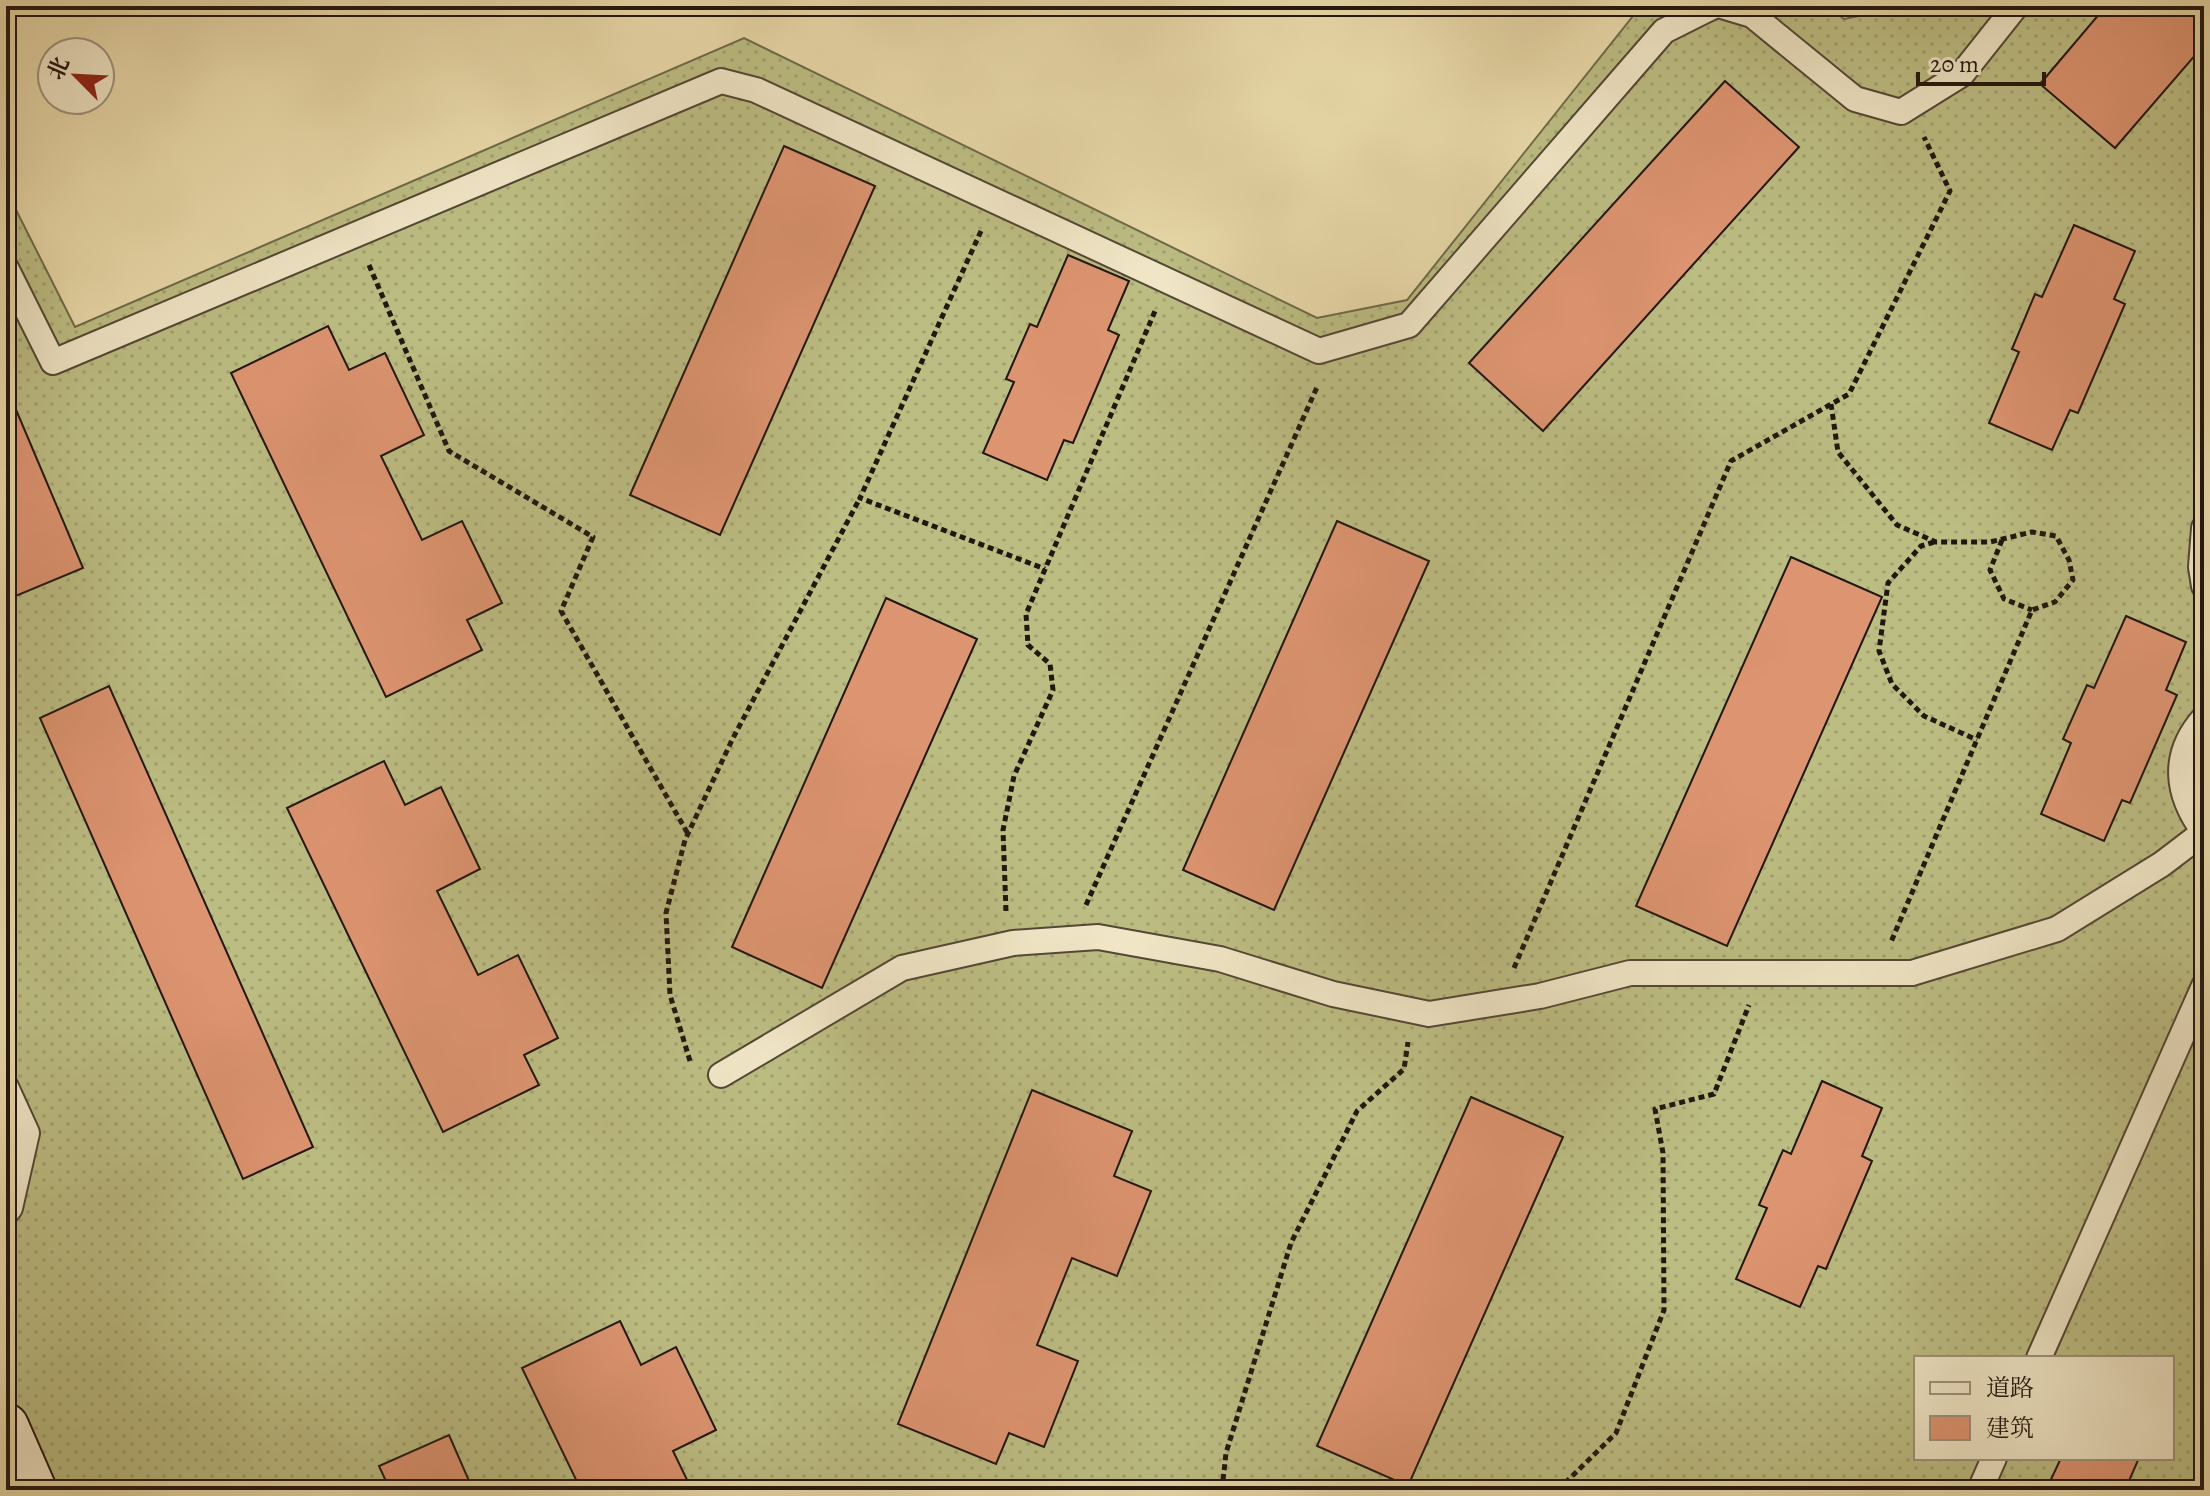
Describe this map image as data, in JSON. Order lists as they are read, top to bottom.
{
  "legend": ["道路", "建筑"],
  "scale_bar": "20 m",
  "north": "top left"
}
